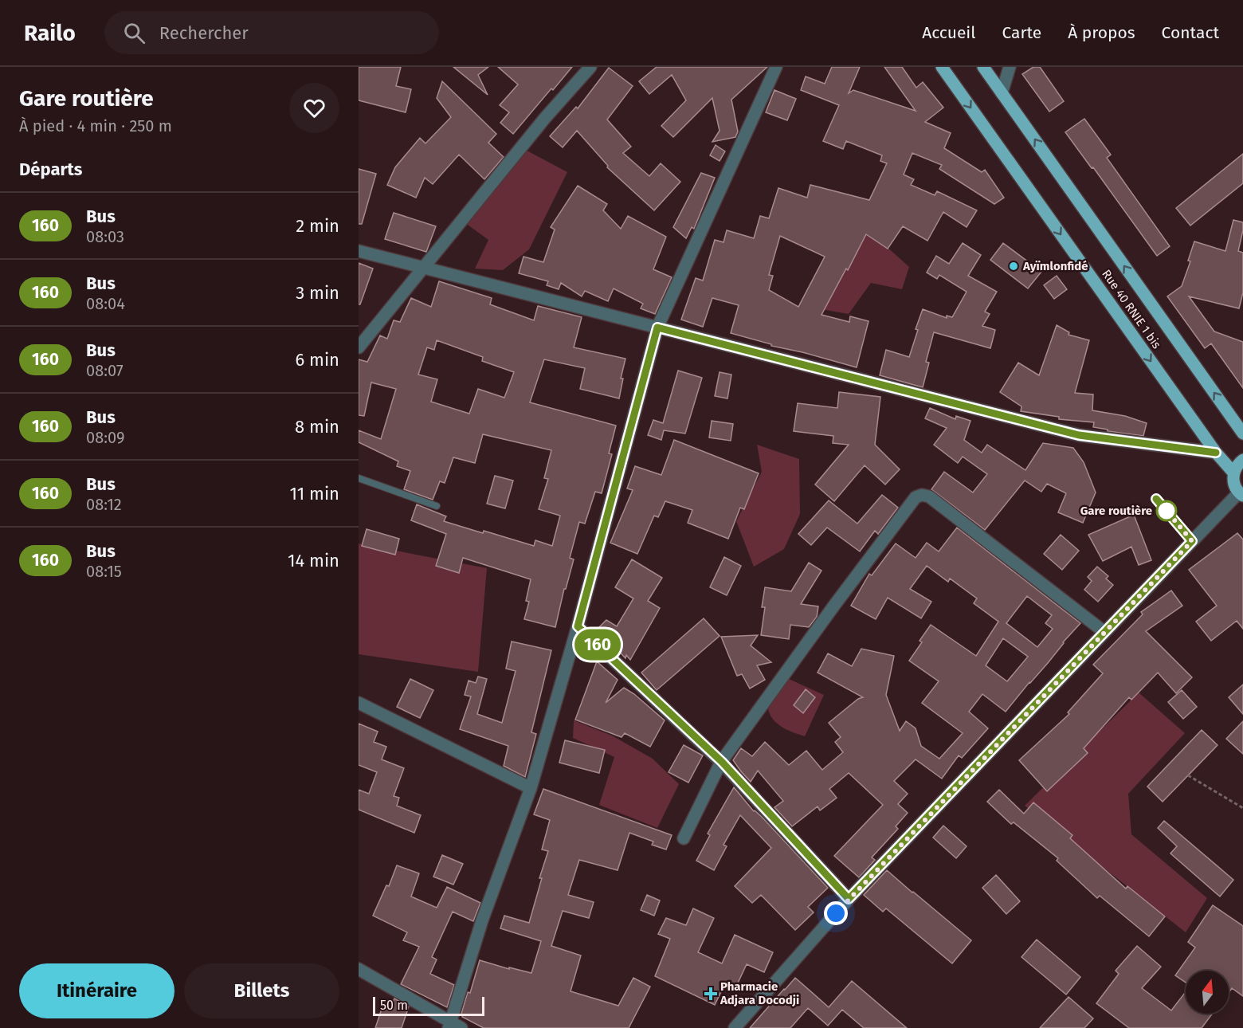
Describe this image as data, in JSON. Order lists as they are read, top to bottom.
{
  "streets": {
    "main road": ["Rue 40 RNIE 1 bis"]
  },
  "places": {
    "other": ["Ayïmlonfidé", "Gare routière"],
    "health": ["Pharmacie Adjara Docodji"]
  },
  "lines": ["bus line 160"],
  "scale_bar": "50 m",
  "north": "top",
  "page": {
    "header": "Railo",
    "search": "Rechercher",
    "nav": [
      "Accueil",
      "Carte",
      "À propos",
      "Contact"
    ],
    "heading": [
      ["Gare routière", "À pied · 4 min · 250 m"],
      "Départs"
    ],
    "on_map": "160",
    "list": [
      {
        "mark": "160",
        "name": "Bus",
        "note": "08:03",
        "value": "2 min"
      },
      {
        "mark": "160",
        "name": "Bus",
        "note": "08:04",
        "value": "3 min"
      },
      {
        "mark": "160",
        "name": "Bus",
        "note": "08:07",
        "value": "6 min"
      },
      {
        "mark": "160",
        "name": "Bus",
        "note": "08:09",
        "value": "8 min"
      },
      {
        "mark": "160",
        "name": "Bus",
        "note": "08:12",
        "value": "11 min"
      },
      {
        "mark": "160",
        "name": "Bus",
        "note": "08:15",
        "value": "14 min"
      }
    ],
    "buttons": ["Itinéraire", "Billets"],
    "scale": "50 m"
  }
}
